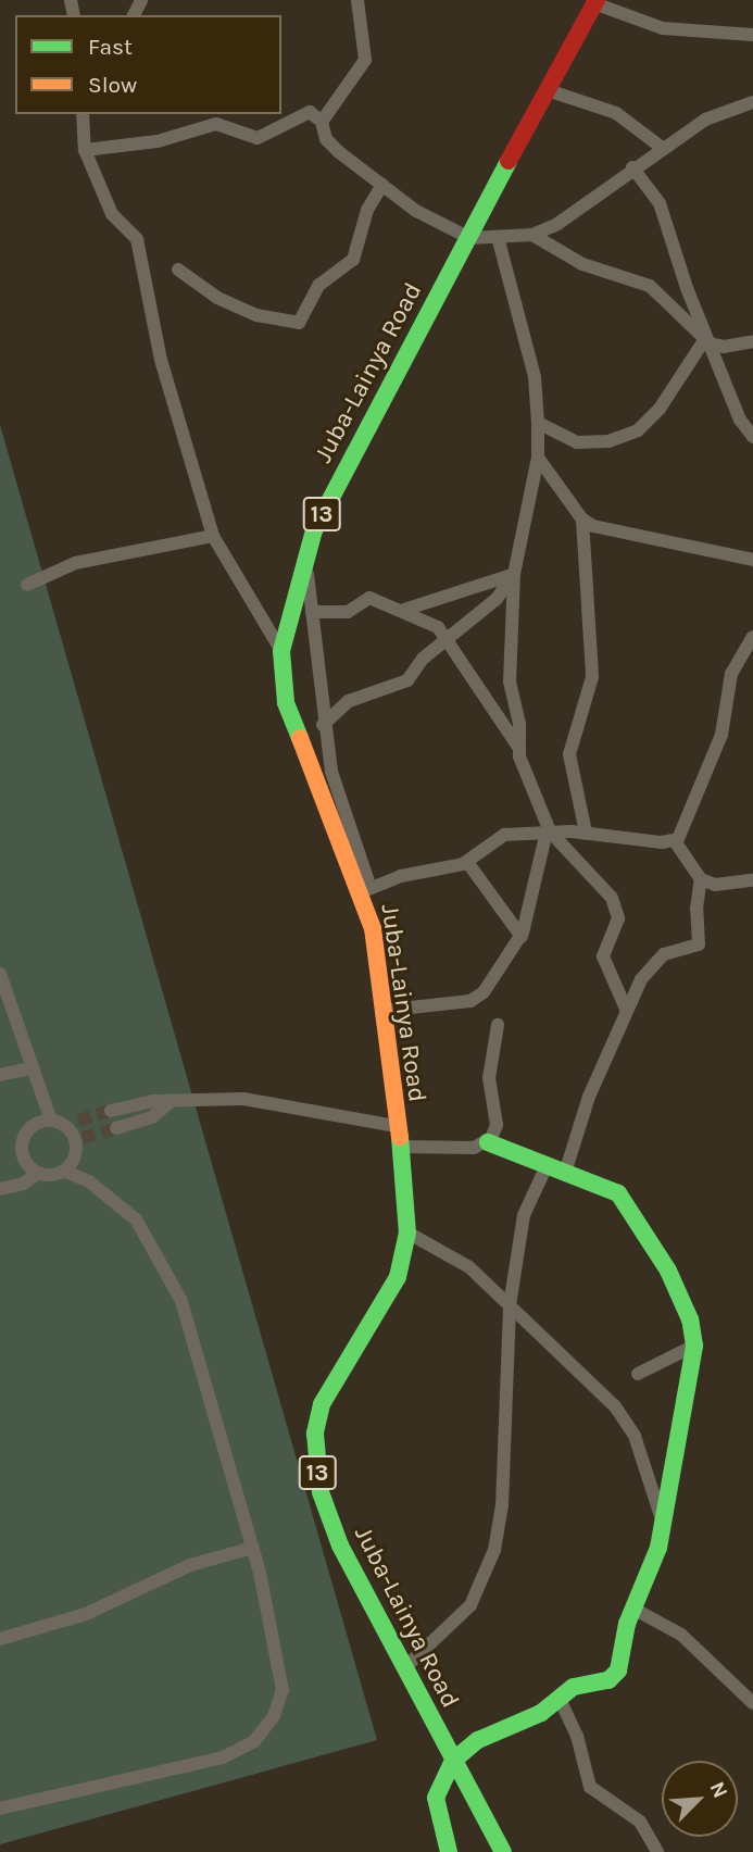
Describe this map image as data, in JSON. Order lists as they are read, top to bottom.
{
  "streets": {
    "main road": ["Juba-Lainya Road", "13"]
  },
  "legend": ["Fast", "Slow"],
  "north": "top right"
}
